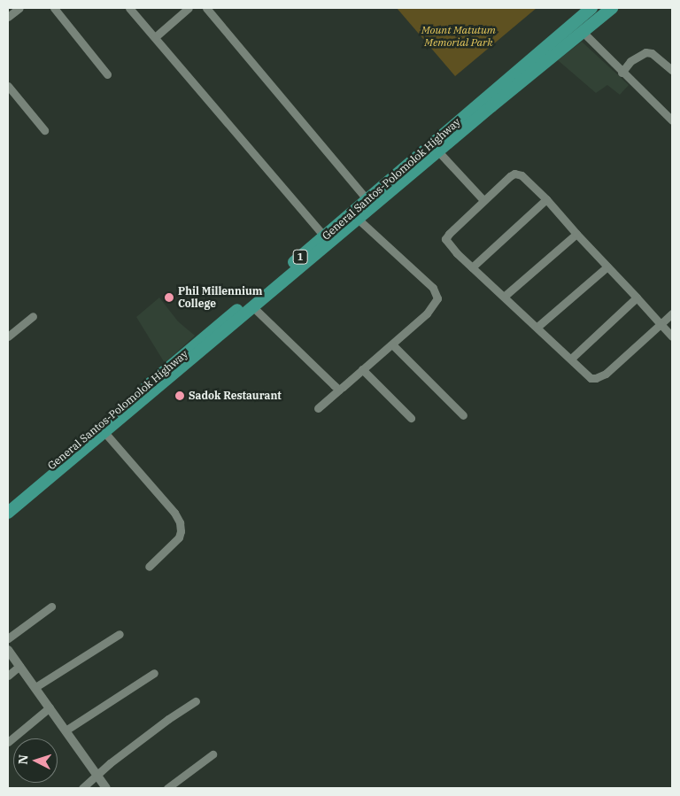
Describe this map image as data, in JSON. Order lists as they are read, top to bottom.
{
  "streets": {
    "highway": ["General Santos-Polomolok Highway", "1"]
  },
  "parks": ["Mount Matutum Memorial Park"],
  "places": ["Phil Millennium College", "Sadok Restaurant"],
  "north": "left"
}
